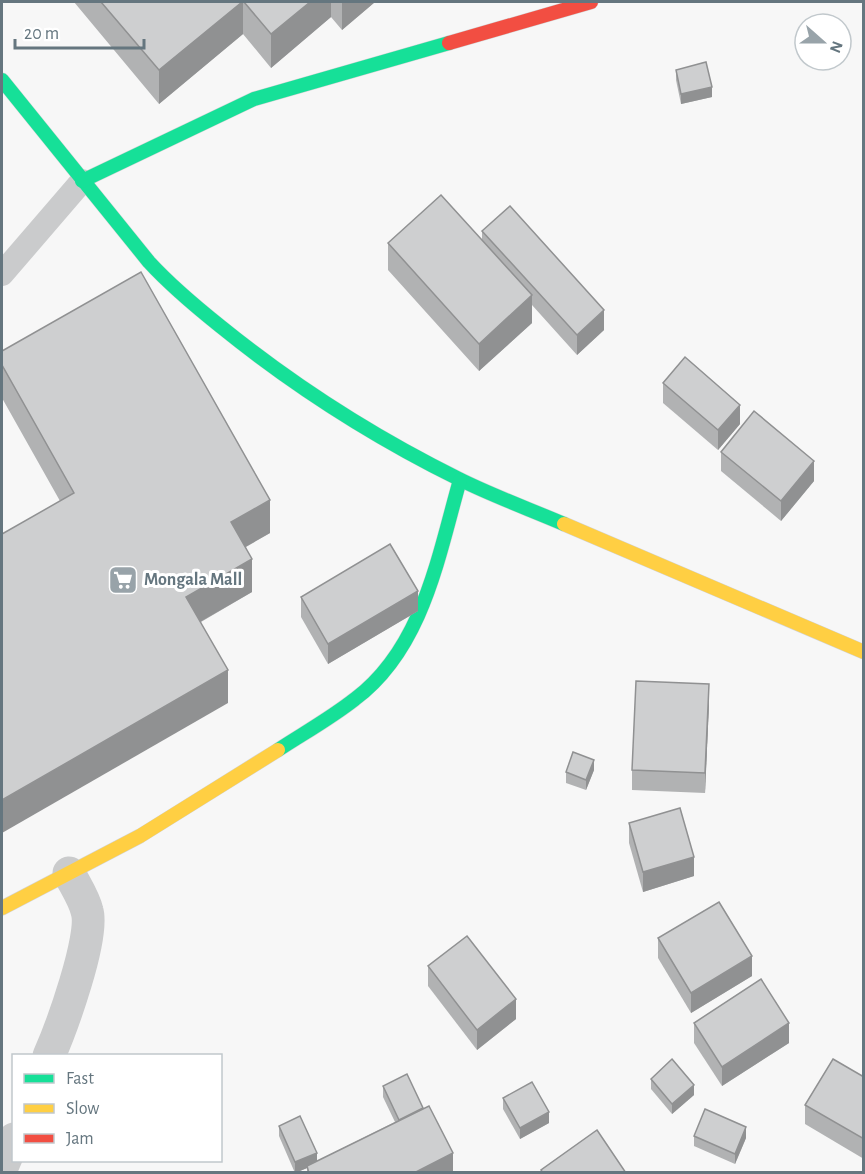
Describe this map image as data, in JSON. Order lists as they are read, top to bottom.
{
  "places": {
    "supermarket": ["Mongala Mall"]
  },
  "legend": ["Fast", "Slow", "Jam"],
  "scale_bar": "20 m",
  "north": "right"
}
